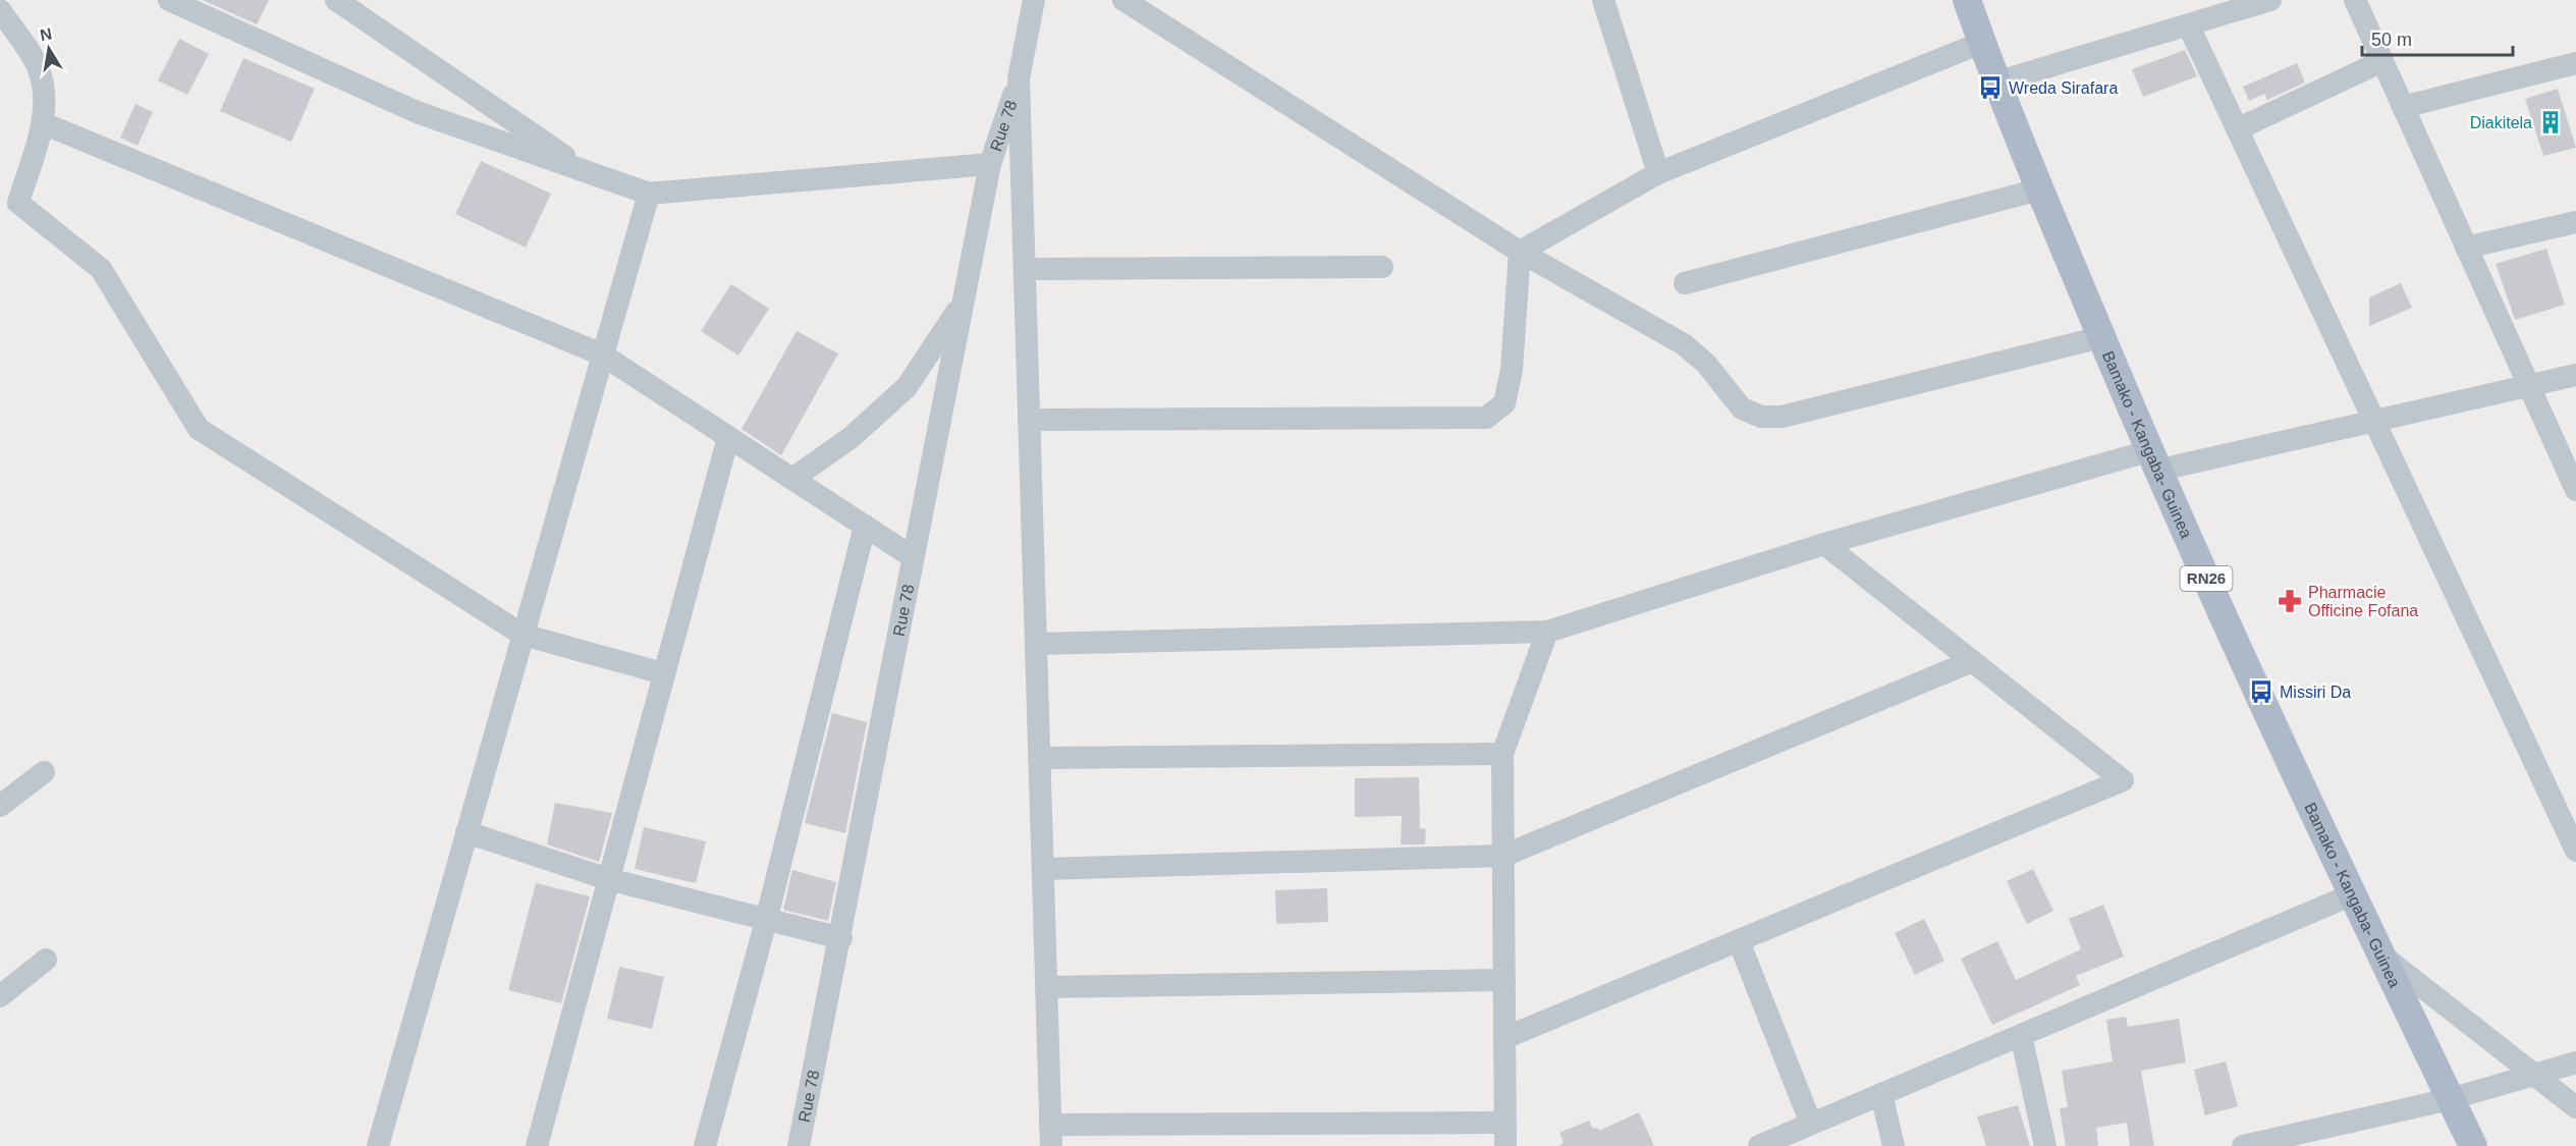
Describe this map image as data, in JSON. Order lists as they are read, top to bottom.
{
  "streets": {
    "main road": ["Bamako - Kangaba- Guinea", "RN26"],
    "street": ["Rue 78"]
  },
  "places": {
    "bus stop": ["Wreda Sirafara", "Missiri Da"],
    "building": ["Diakitela"],
    "pharmacy": ["Pharmacie Officine Fofana"]
  },
  "scale_bar": "50 m",
  "north": "top"
}
